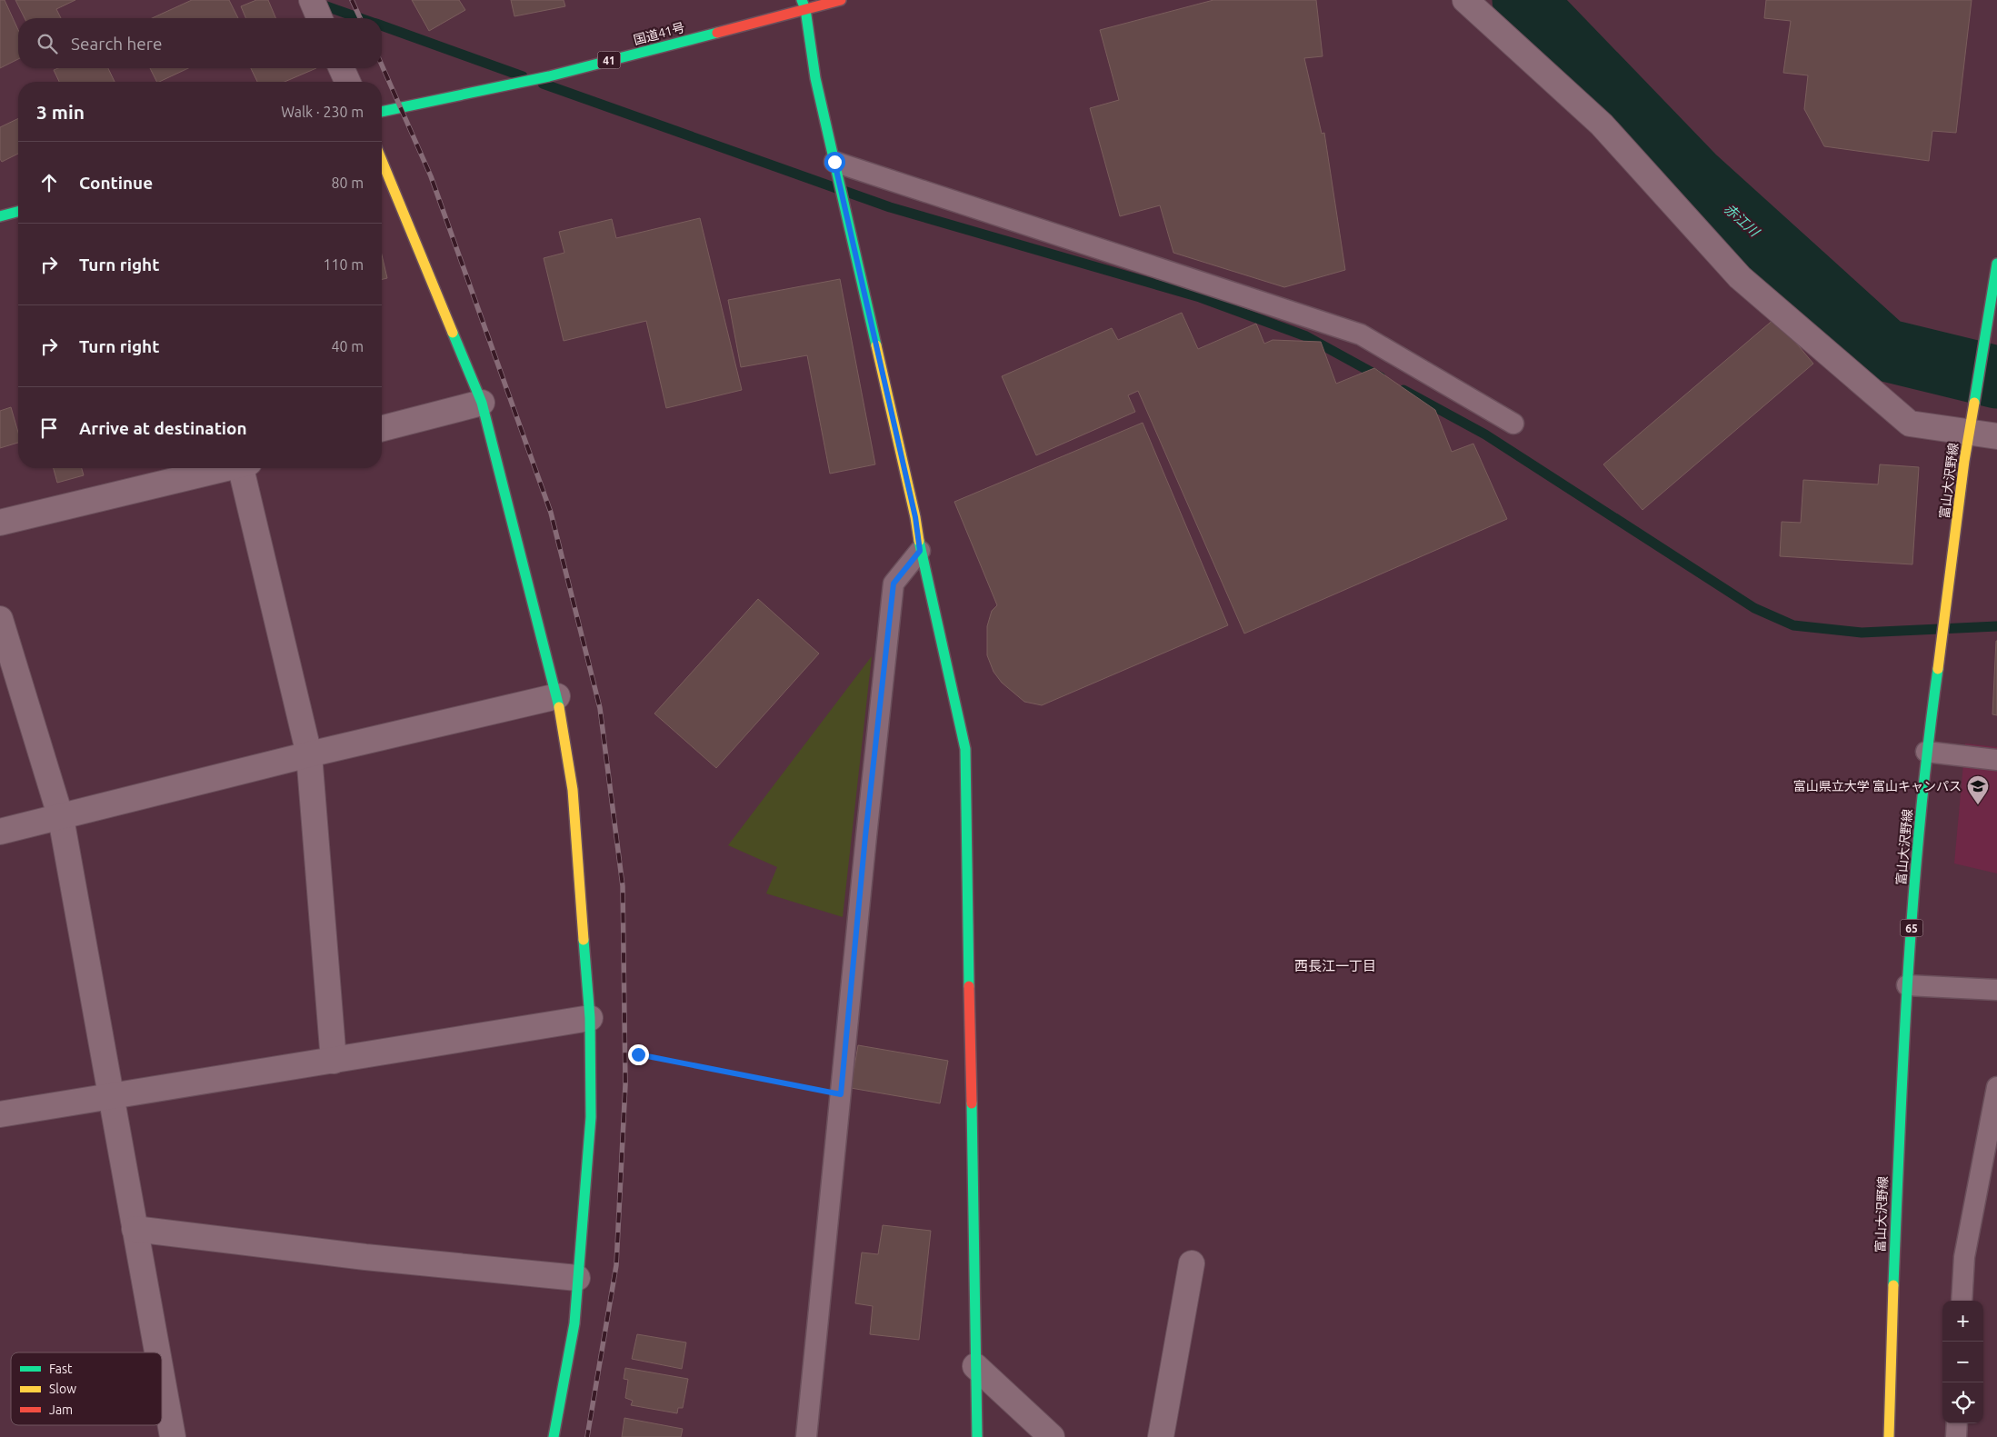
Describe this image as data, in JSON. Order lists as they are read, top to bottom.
{
  "streets": {
    "main road": [
      "国道41号",
      "41",
      "富山大沢野線",
      "65"
    ]
  },
  "districts": ["西長江一丁目"],
  "water": ["赤江川"],
  "places": {
    "school or university": ["富山県立大学 富山キャンパス"]
  },
  "legend": ["Fast", "Slow", "Jam"],
  "page": {
    "search": "Search here",
    "heading": ["3 min", "Walk · 230 m"],
    "list": [
      ["Continue", "80 m"],
      ["Turn right", "110 m"],
      ["Turn right", "40 m"],
      "Arrive at destination"
    ],
    "map_buttons": ["+", "−"]
  }
}
